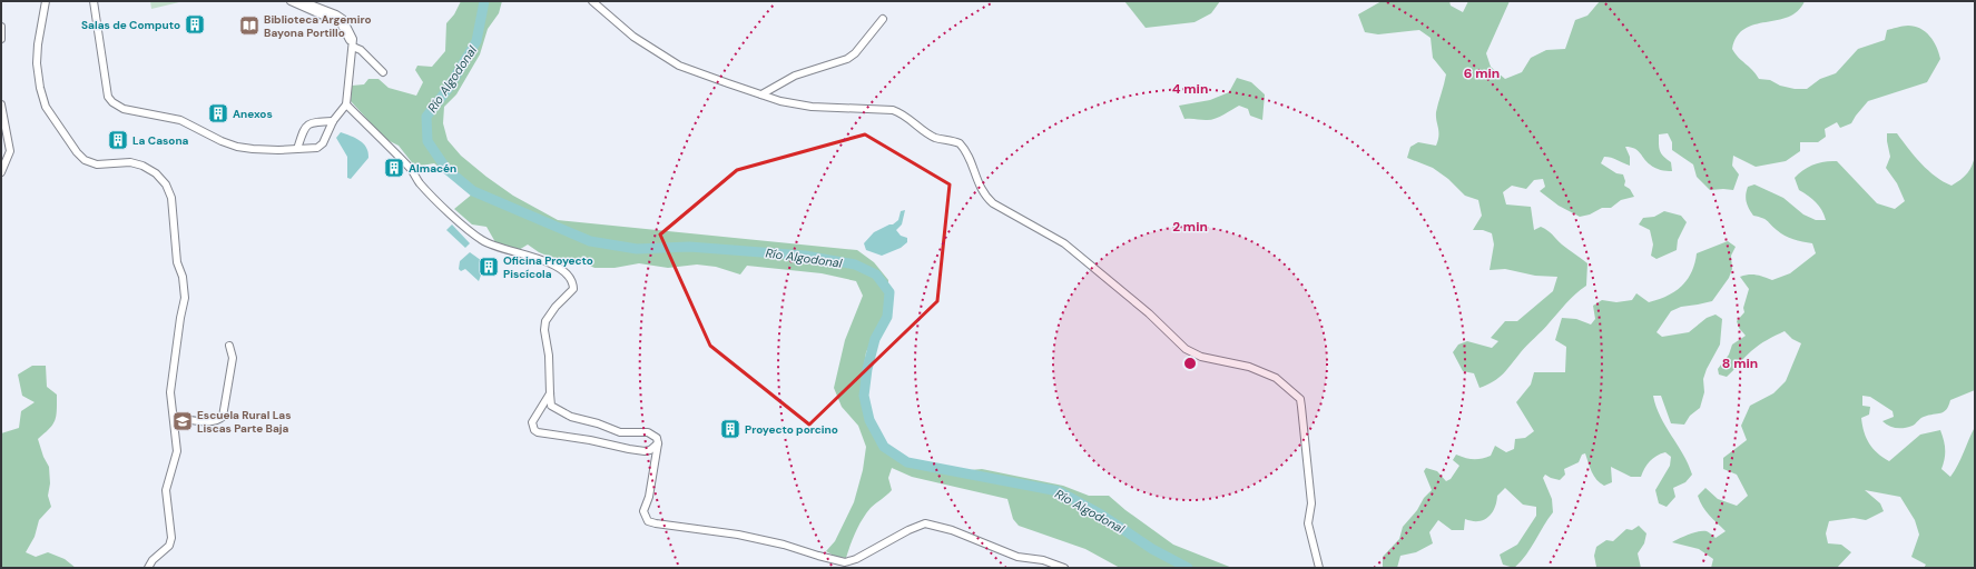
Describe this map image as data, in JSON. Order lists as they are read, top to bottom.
{
  "water": ["Río Algodonal"],
  "places": {
    "building": [
      "Salas de Computo",
      "Anexos",
      "La Casona",
      "Almacén",
      "Oficina Proyecto Piscícola",
      "Proyecto porcino"
    ],
    "library": ["Biblioteca Argemiro Bayona Portillo"],
    "school or university": ["Escuela Rural Las Liscas Parte Baja"]
  },
  "rings": [
    "6 min",
    "4 min",
    "2 min",
    "8 min"
  ]
}
